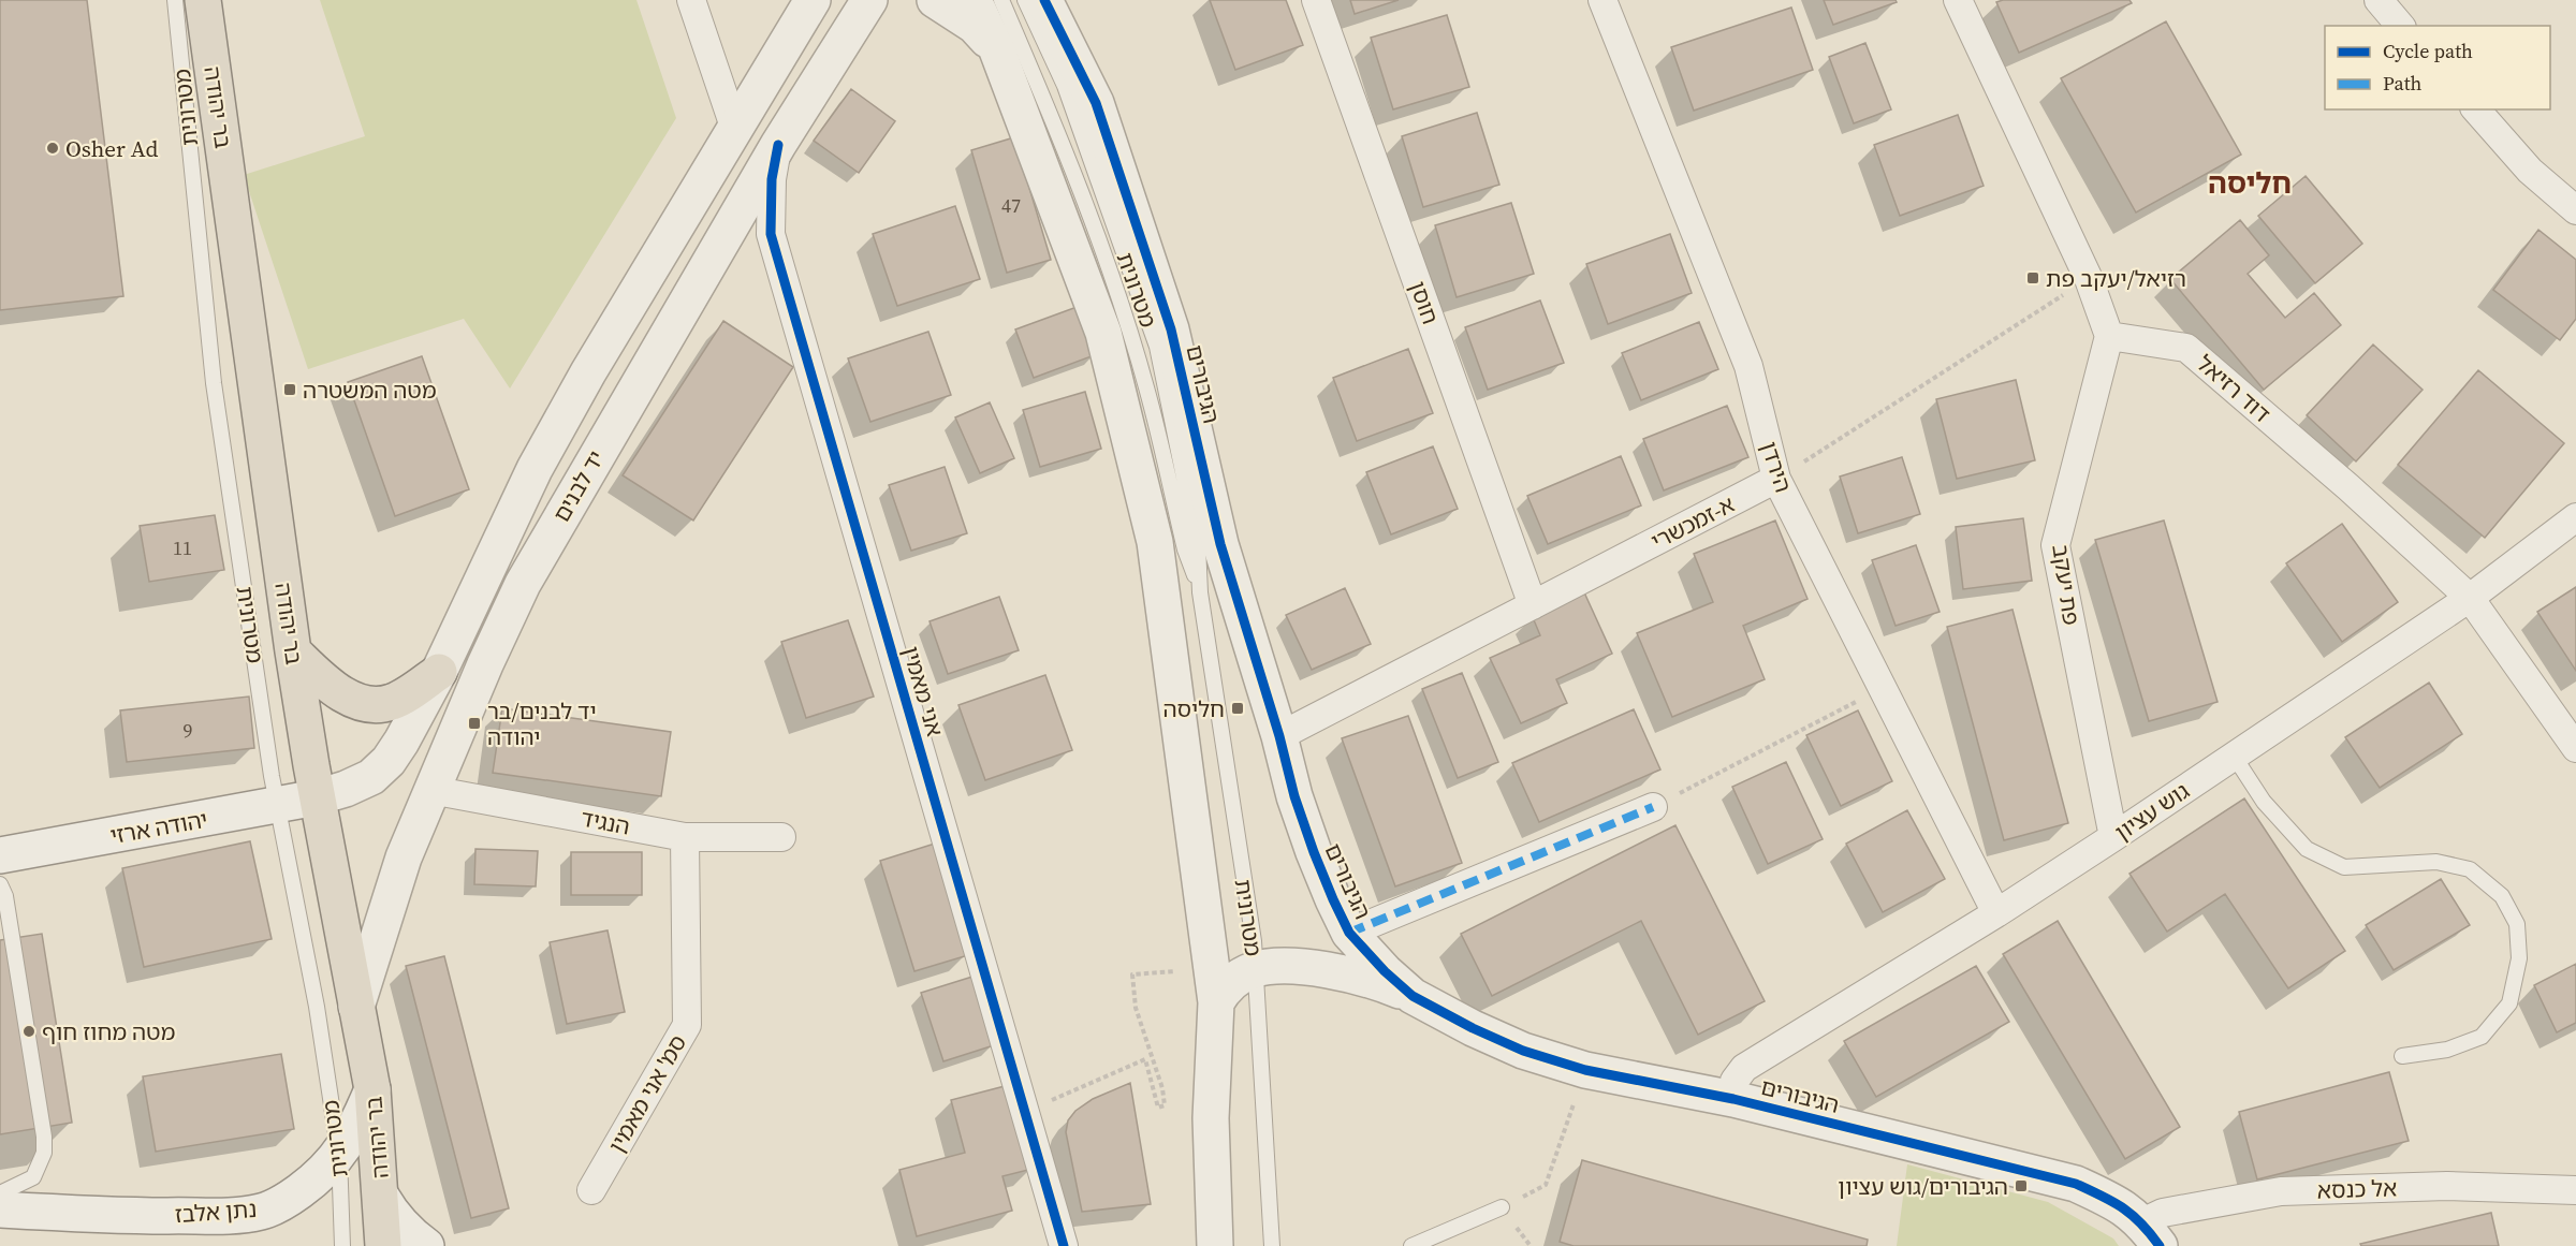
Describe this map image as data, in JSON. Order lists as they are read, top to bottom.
{
  "streets": {
    "highway": ["בר יהודה"],
    "street": [
      "חוסן",
      "הגיבורים",
      "דוד רזיאל",
      "הירדן",
      "יד לבנים",
      "א-זמכשרי",
      "פת יעקב",
      "אני מאמין",
      "גוש עציון",
      "הנגיד",
      "יהודה ארזי",
      "סמ' אני מאמין",
      "אל כנסא",
      "נתן אלבז"
    ],
    "lane": ["מטרונית"]
  },
  "crossings": [
    ["מטרונית", "יהודה ארזי"],
    ["מטרונית", "נתן אלבז"],
    ["בר יהודה", "יד לבנים"],
    ["בר יהודה", "יהודה ארזי"],
    ["בר יהודה", "נתן אלבז"],
    ["חוסן", "א-זמכשרי"],
    ["הגיבורים", "א-זמכשרי"],
    ["הגיבורים", "גוש עציון"],
    ["הגיבורים", "אל כנסא"],
    ["דוד רזיאל", "פת יעקב"],
    ["דוד רזיאל", "גוש עציון"],
    ["הירדן", "א-זמכשרי"],
    ["הירדן", "גוש עציון"],
    ["יד לבנים", "אני מאמין"],
    ["יד לבנים", "הנגיד"],
    ["יד לבנים", "יהודה ארזי"],
    ["פת יעקב", "גוש עציון"],
    ["הנגיד", "סמ' אני מאמין"]
  ],
  "districts": ["חליסה"],
  "places": {
    "other": ["Osher Ad", "מטה מחוז חוף"],
    "transit": [
      "רזיאל/יעקב פת",
      "מטה המשטרה",
      "חליסה",
      "יד לבנים/בר יהודה",
      "הגיבורים/גוש עציון"
    ]
  },
  "house_numbers": ["47", "11", "9"],
  "legend": ["Cycle path", "Path"]
}
